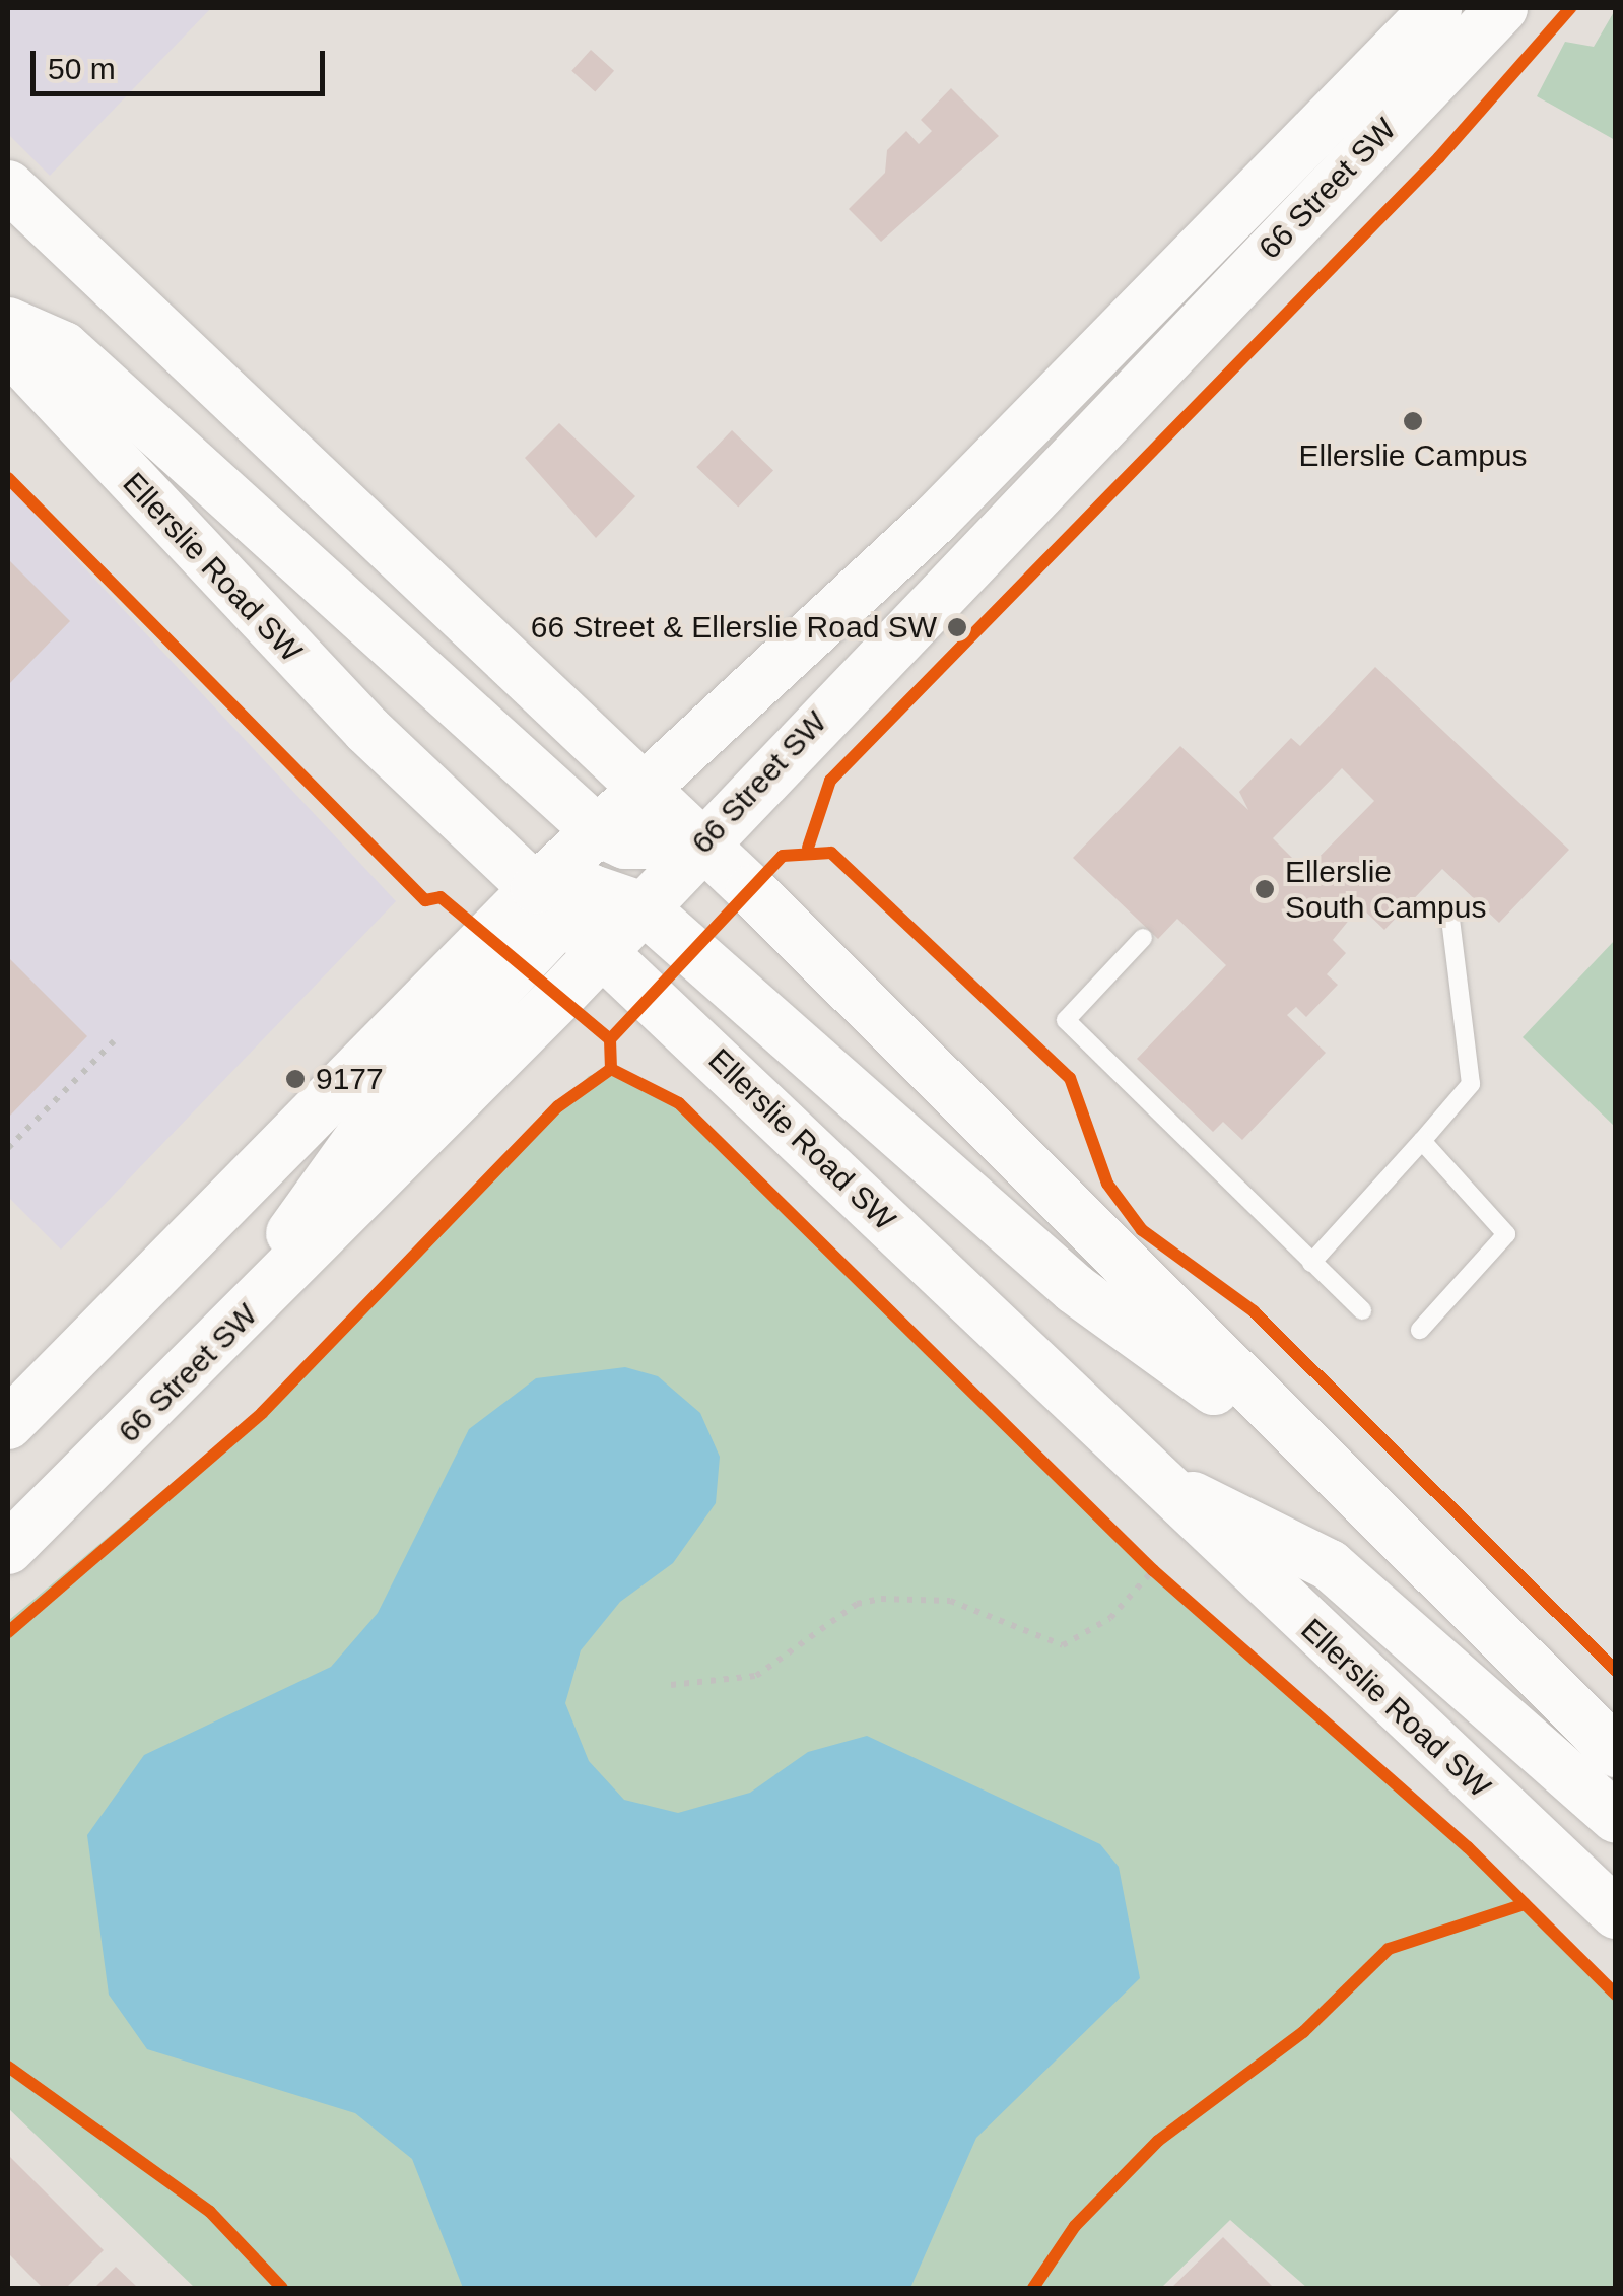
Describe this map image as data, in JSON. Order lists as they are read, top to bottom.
{
  "streets": {
    "main road": ["66 Street SW", "Ellerslie Road SW"]
  },
  "crossings": [
    ["66 Street SW", "Ellerslie Road SW"]
  ],
  "places": [
    "Ellerslie Campus",
    "66 Street & Ellerslie Road SW",
    "Ellerslie South Campus",
    "9177"
  ],
  "scale_bar": "50 m"
}
